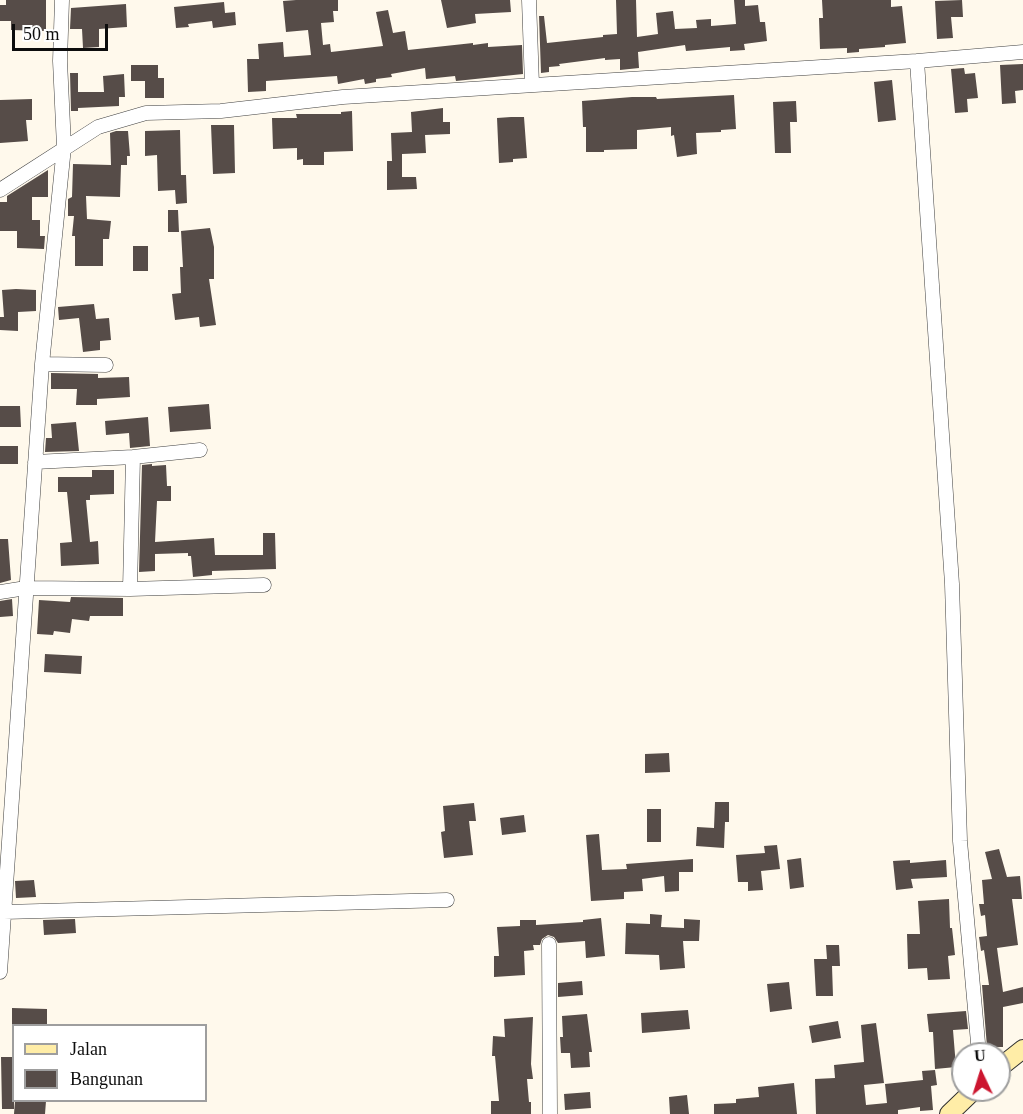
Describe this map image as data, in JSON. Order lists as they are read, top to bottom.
{
  "legend": ["Jalan", "Bangunan"],
  "scale_bar": "50 m",
  "north": "top"
}
